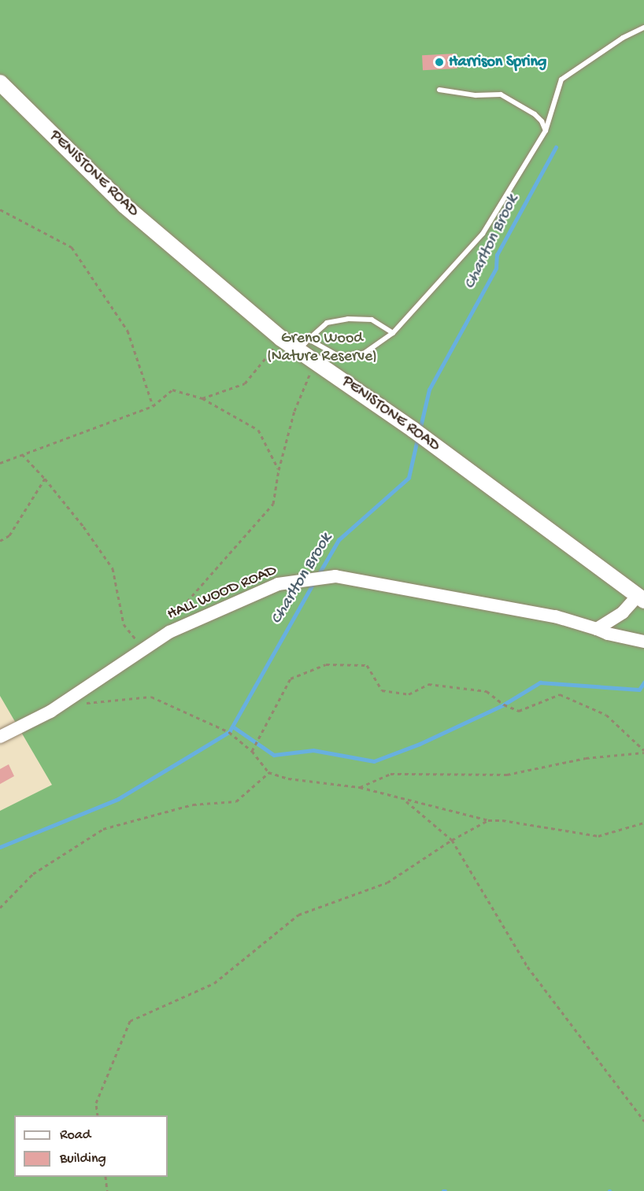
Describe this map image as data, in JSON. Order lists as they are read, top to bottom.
{
  "streets": {
    "highway": ["PENISTONE ROAD"],
    "main road": ["HALL WOOD ROAD"]
  },
  "water": ["Charlton Brook"],
  "parks": ["Greno Wood (Nature Reserve)"],
  "places": ["Harrison Spring"],
  "legend": ["Road", "Building"]
}
